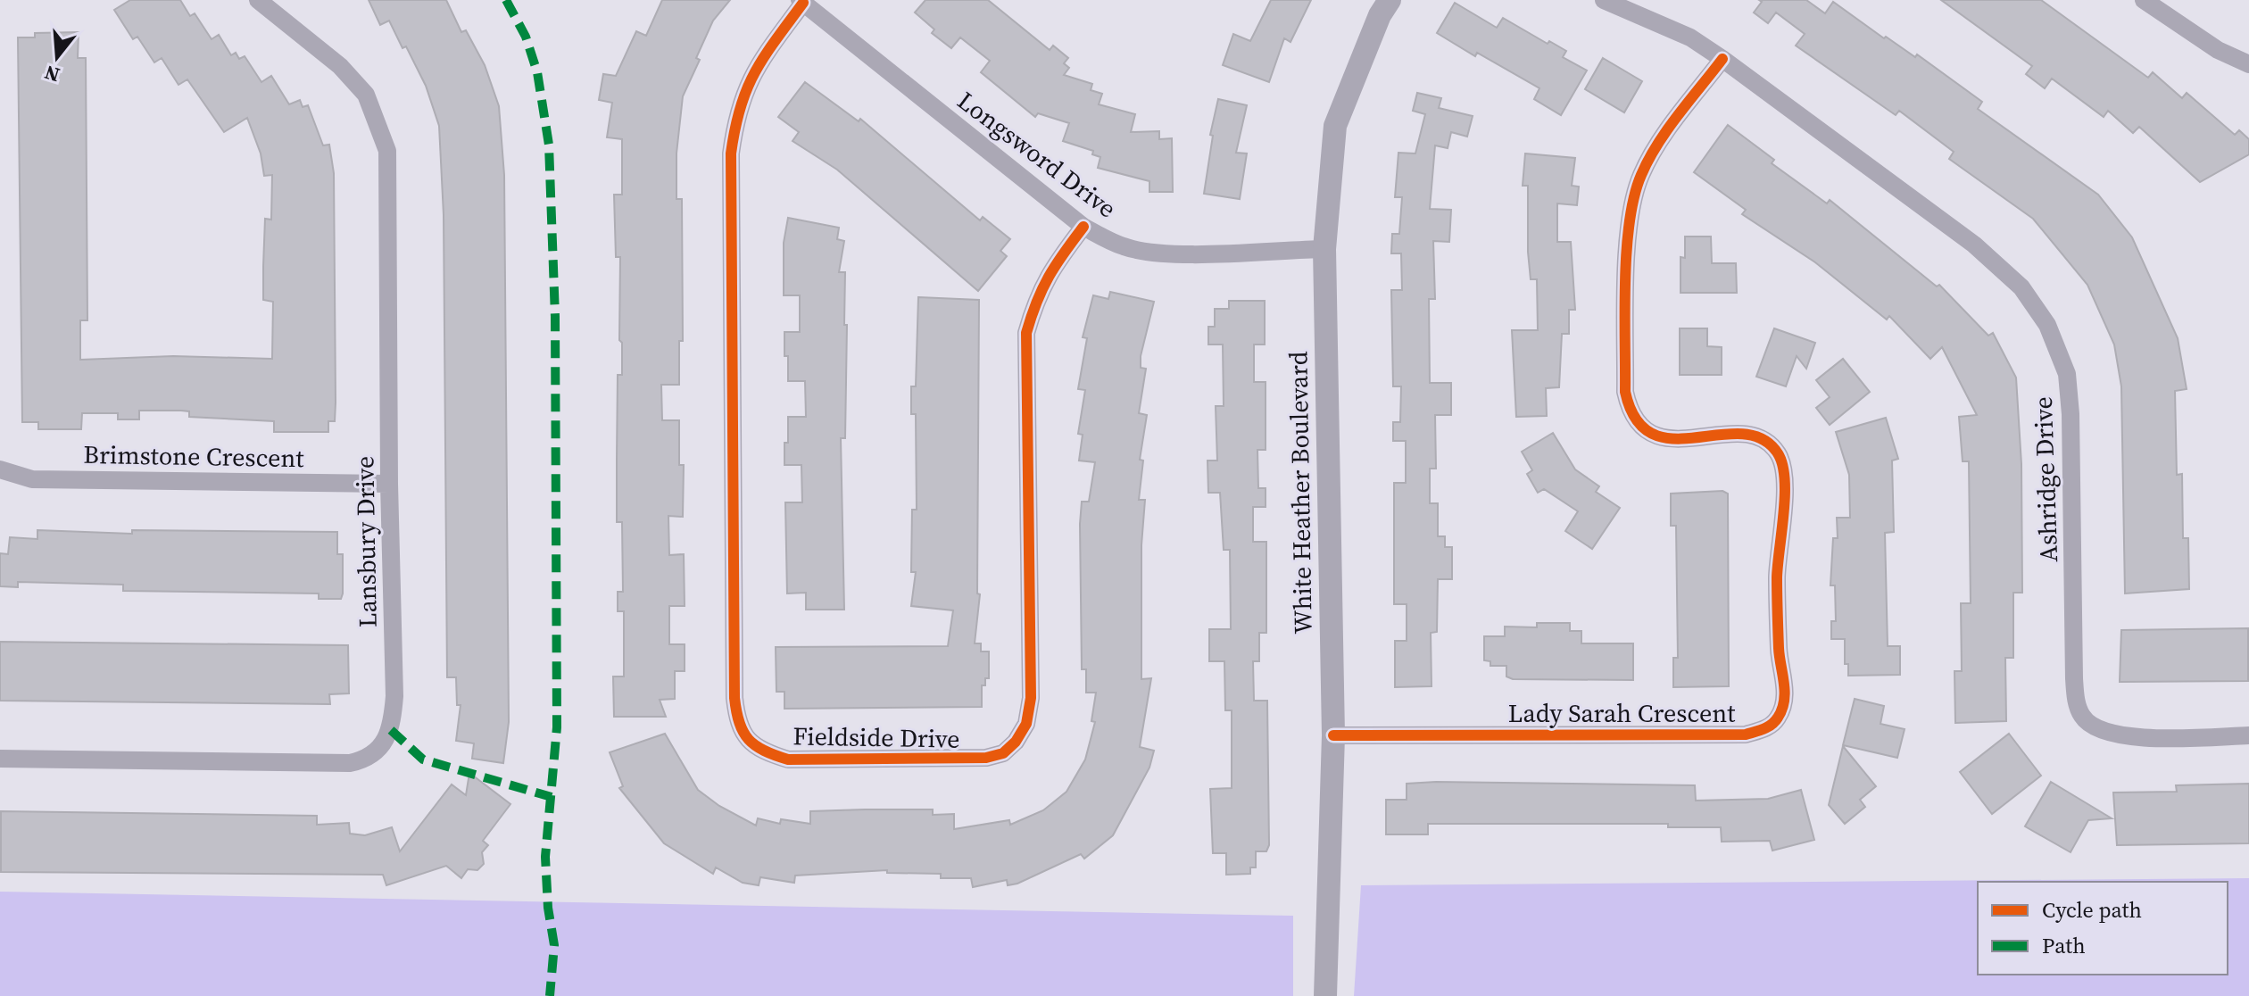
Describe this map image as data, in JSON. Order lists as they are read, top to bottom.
{
  "streets": {
    "street": [
      "Longsword Drive",
      "Brimstone Crescent",
      "Ashridge Drive",
      "White Heather Boulevard",
      "Lansbury Drive",
      "Lady Sarah Crescent",
      "Fieldside Drive"
    ]
  },
  "crossings": [
    ["Longsword Drive", "White Heather Boulevard"],
    ["Longsword Drive", "Fieldside Drive"],
    ["Brimstone Crescent", "Lansbury Drive"],
    ["Ashridge Drive", "Lady Sarah Crescent"],
    ["White Heather Boulevard", "Lady Sarah Crescent"]
  ],
  "legend": ["Cycle path", "Path"],
  "north": "bottom"
}
